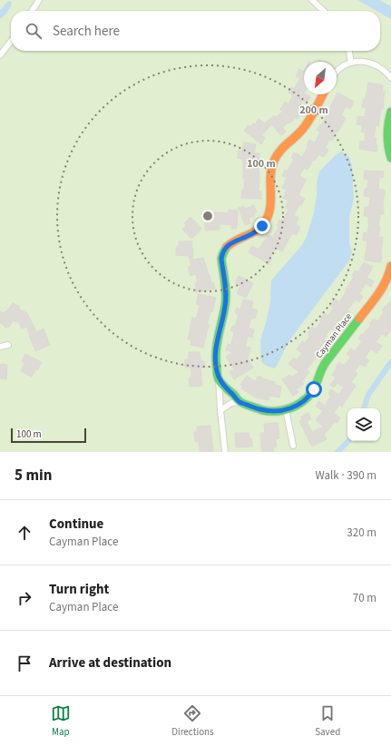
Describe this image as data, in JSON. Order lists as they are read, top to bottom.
{
  "streets": {
    "street": ["Cayman Place"]
  },
  "scale_bar": "100 m",
  "north": "bottom left",
  "page": {
    "search": "Search here",
    "scale": "100 m",
    "heading": ["5 min", "Walk · 390 m"],
    "list": [
      ["Continue", "Cayman Place", "320 m"],
      ["Turn right", "Cayman Place", "70 m"],
      "Arrive at destination"
    ],
    "nav": ["Map", "Directions", "Saved"]
  },
  "rings": ["200 m", "100 m"]
}
